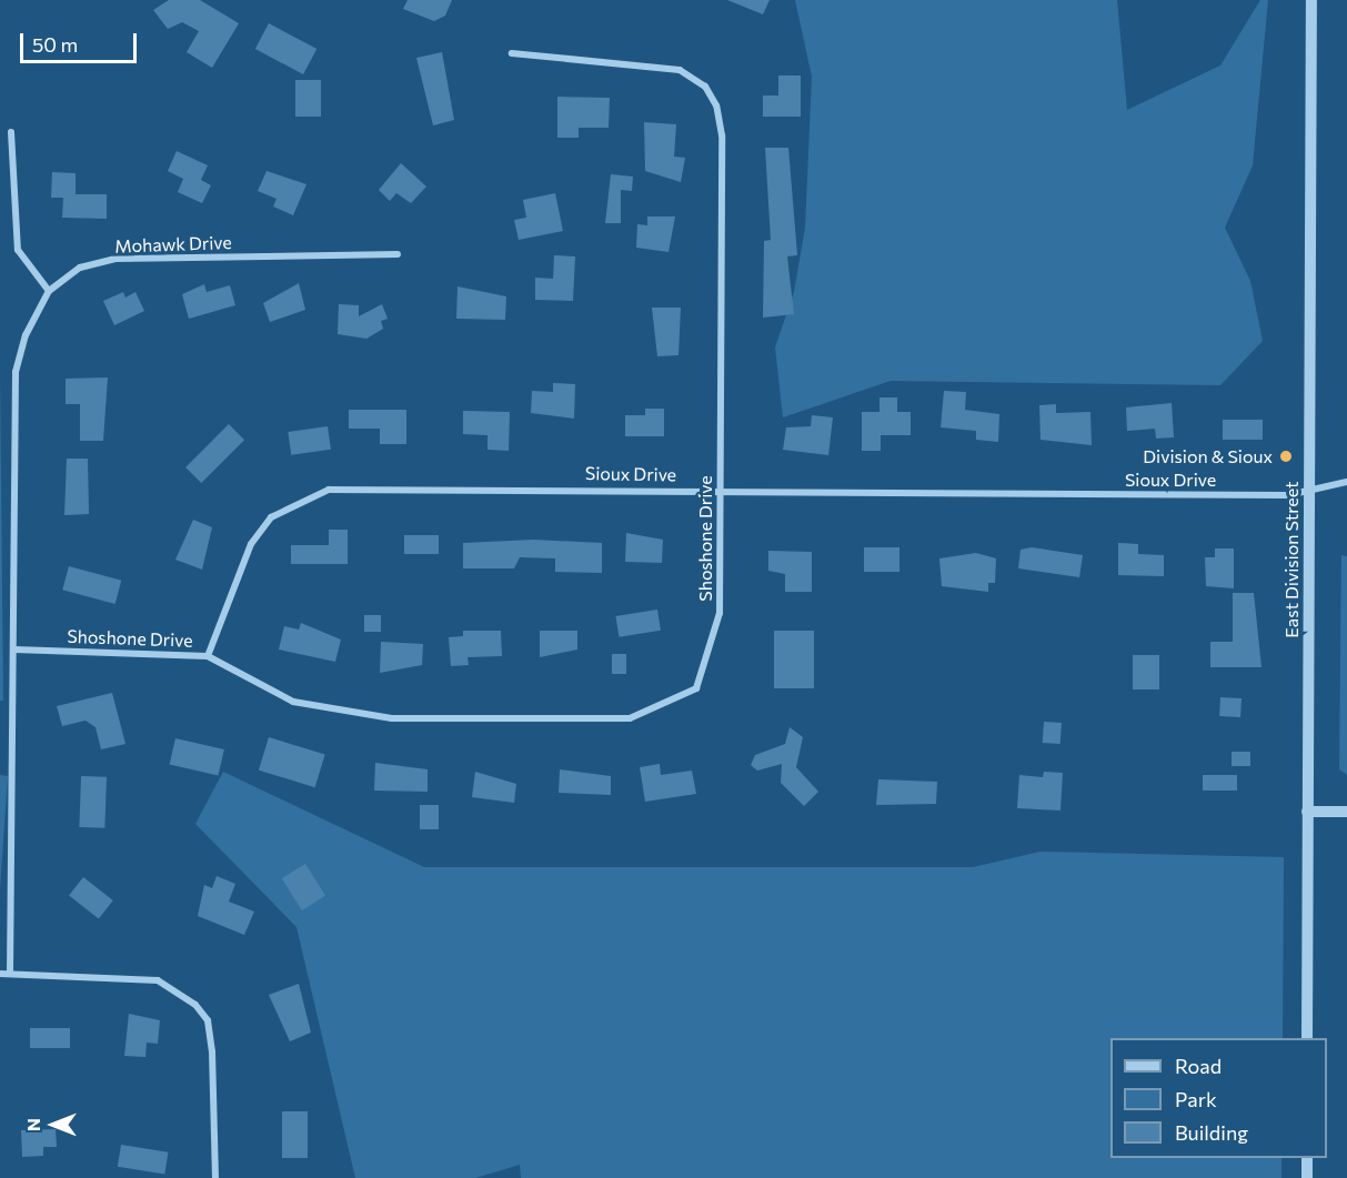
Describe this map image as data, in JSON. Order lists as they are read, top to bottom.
{
  "streets": {
    "street": [
      "Mohawk Drive",
      "Sioux Drive",
      "Shoshone Drive",
      "East Division Street"
    ]
  },
  "crossings": [
    ["Mohawk Drive", "Shoshone Drive"],
    ["Sioux Drive", "Shoshone Drive"],
    ["Sioux Drive", "East Division Street"]
  ],
  "places": ["Division & Sioux"],
  "legend": ["Road", "Park", "Building"],
  "scale_bar": "50 m",
  "north": "left"
}
